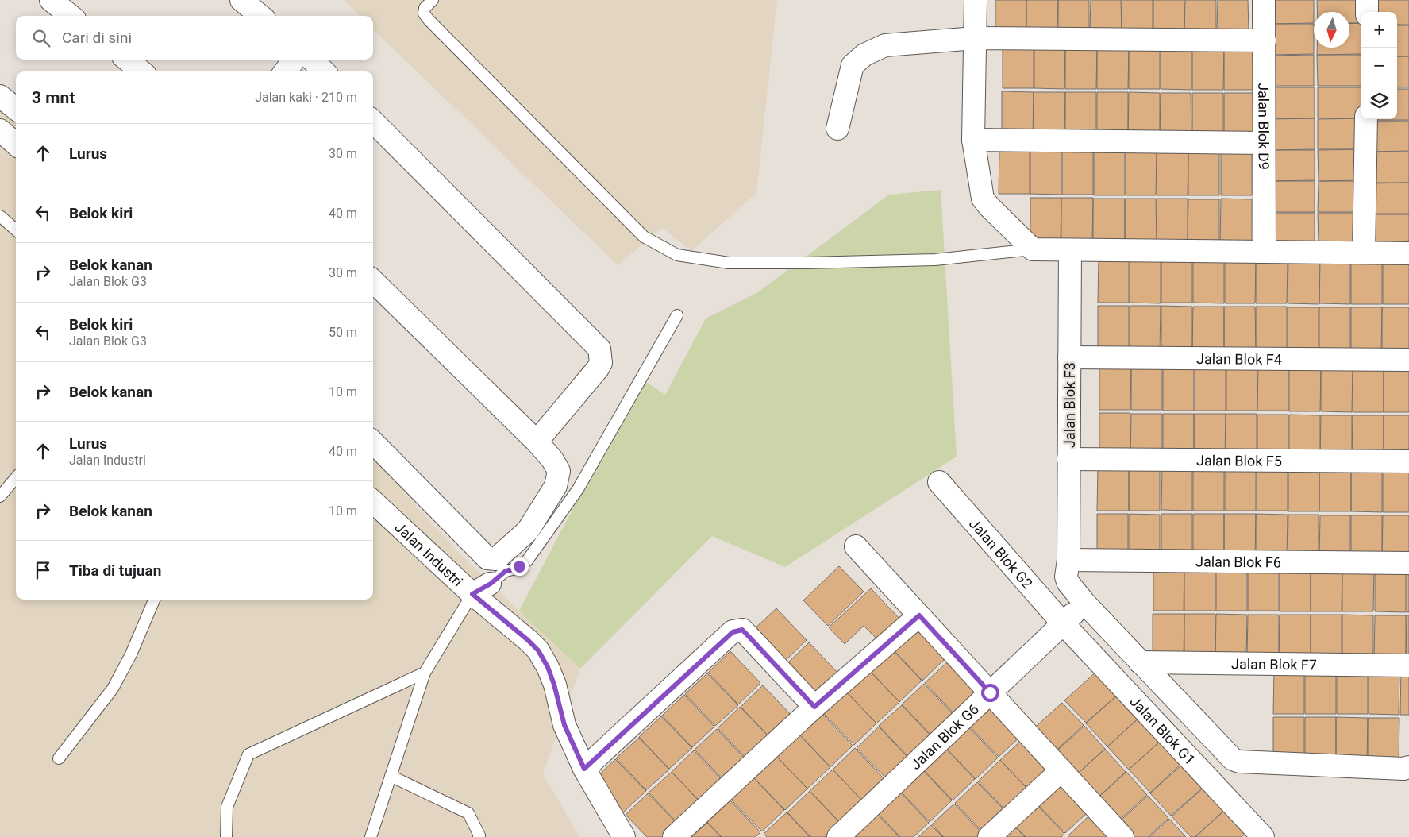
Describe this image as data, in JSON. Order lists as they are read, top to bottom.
{
  "streets": {
    "street": [
      "Jalan Blok D9",
      "Jalan Blok F4",
      "Jalan Blok F3",
      "Jalan Blok F5",
      "Jalan Blok G2",
      "Jalan Industri",
      "Jalan Blok F6",
      "Jalan Blok F7",
      "Jalan Blok G1",
      "Jalan Blok G6"
    ]
  },
  "crossings": [
    ["Jalan Blok F4", "Jalan Blok F3"],
    ["Jalan Blok F3", "Jalan Blok F5"],
    ["Jalan Blok F3", "Jalan Blok F6"],
    ["Jalan Blok F3", "Jalan Blok F7"],
    ["Jalan Blok F3", "Jalan Blok G6"],
    ["Jalan Blok G2", "Jalan Blok G1"],
    ["Jalan Blok G2", "Jalan Blok G6"],
    ["Jalan Blok G1", "Jalan Blok G6"]
  ],
  "north": "bottom",
  "page": {
    "map_buttons": ["+", "−"],
    "search": "Cari di sini",
    "heading": ["3 mnt", "Jalan kaki · 210 m"],
    "list": [
      ["Lurus", "30 m"],
      ["Belok kiri", "40 m"],
      ["Belok kanan", "Jalan Blok G3", "30 m"],
      ["Belok kiri", "Jalan Blok G3", "50 m"],
      ["Belok kanan", "10 m"],
      ["Lurus", "Jalan Industri", "40 m"],
      ["Belok kanan", "10 m"],
      "Tiba di tujuan"
    ]
  }
}
